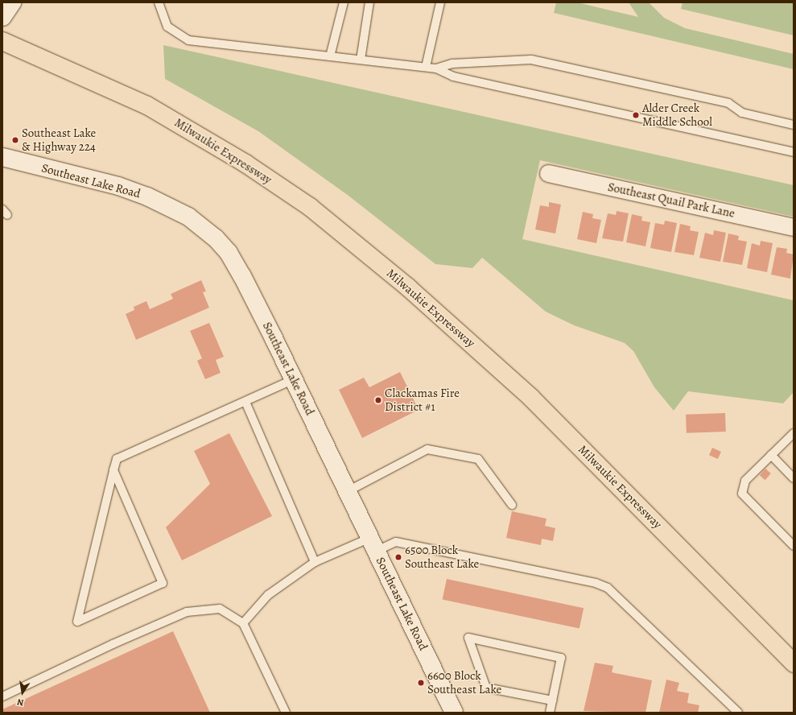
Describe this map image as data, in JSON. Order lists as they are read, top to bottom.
{
  "streets": {
    "highway": ["Milwaukie Expressway"],
    "street": ["Southeast Lake Road", "Southeast Quail Park Lane"]
  },
  "places": [
    "Alder Creek Middle School",
    "Southeast Lake & Highway 224",
    "Clackamas Fire District #1",
    "6500 Block Southeast Lake",
    "6600 Block Southeast Lake"
  ],
  "north": "bottom"
}
